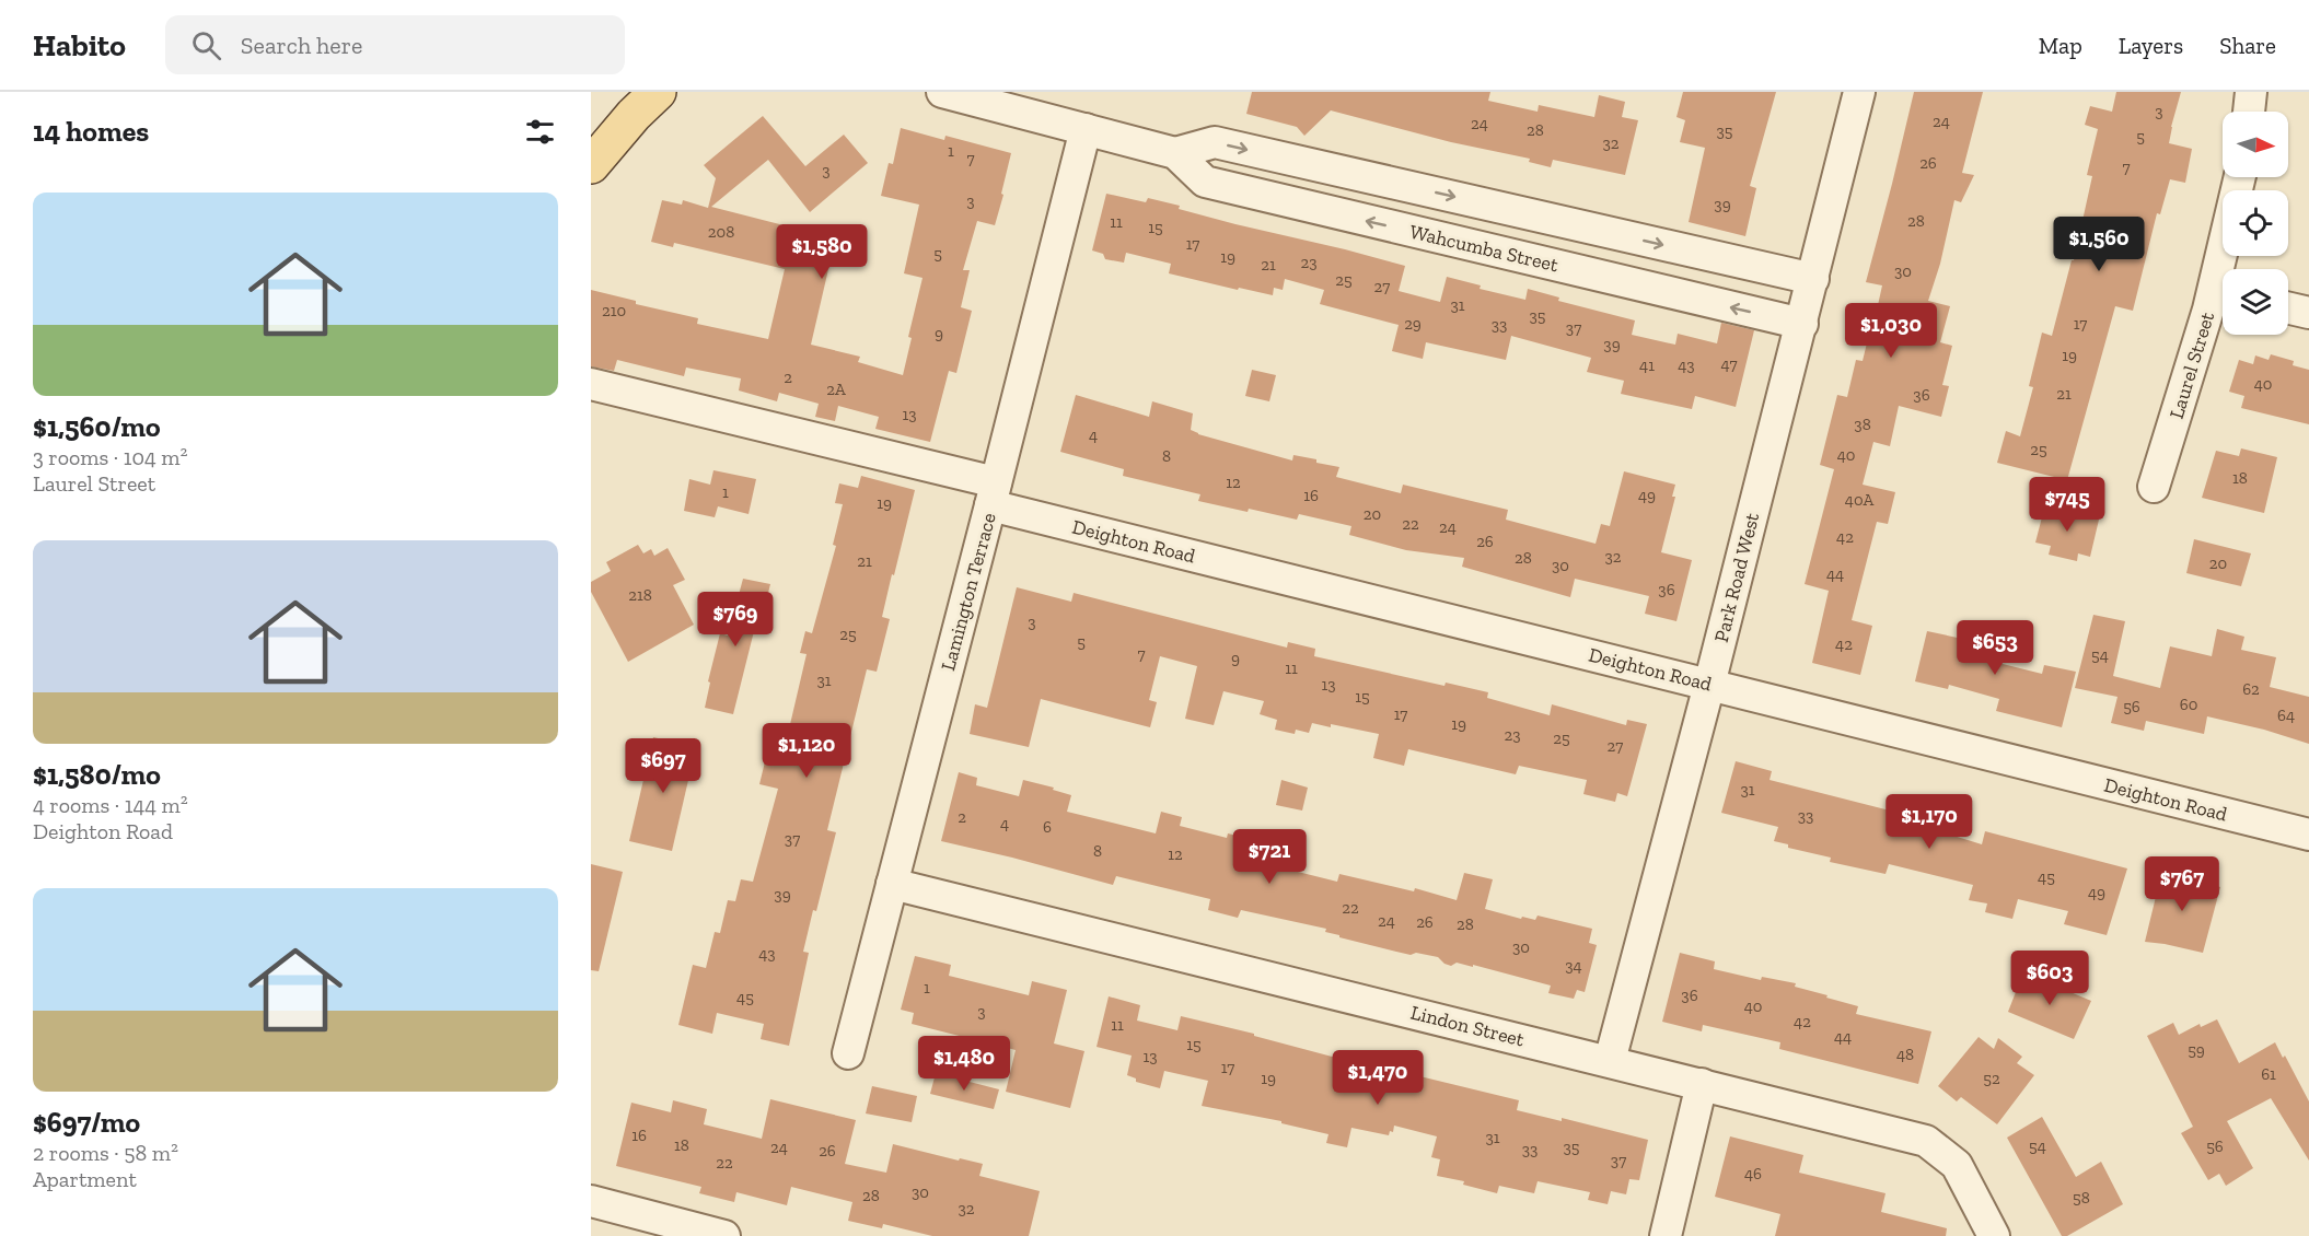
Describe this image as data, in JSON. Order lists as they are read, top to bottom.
{
  "streets": {
    "street": [
      "Wahcumba Street",
      "Laurel Street",
      "Deighton Road",
      "Park Road West",
      "Lamington Terrace",
      "Lindon Street"
    ]
  },
  "crossings": [
    ["Wahcumba Street", "Park Road West"],
    ["Wahcumba Street", "Lamington Terrace"],
    ["Deighton Road", "Park Road West"],
    ["Deighton Road", "Lamington Terrace"],
    ["Park Road West", "Lindon Street"],
    ["Lamington Terrace", "Lindon Street"]
  ],
  "house_numbers": [
    "3",
    "24",
    "24",
    "28",
    "35",
    "5",
    "32",
    "1",
    "7",
    "26",
    "7",
    "3",
    "3",
    "39",
    "28",
    "11",
    "15",
    "208",
    "17",
    "5",
    "19",
    "23",
    "21",
    "30",
    "25",
    "27",
    "31",
    "210",
    "35",
    "29",
    "17",
    "33",
    "37",
    "9",
    "39",
    "19",
    "47",
    "41",
    "43",
    "2",
    "40",
    "2A",
    "21",
    "36",
    "13",
    "38",
    "4",
    "25",
    "40",
    "8",
    "18",
    "12",
    "1",
    "16",
    "49",
    "40A",
    "19",
    "20",
    "22",
    "24",
    "42",
    "26",
    "32",
    "28",
    "21",
    "20",
    "30",
    "44",
    "36",
    "218",
    "3",
    "25",
    "5",
    "42",
    "7",
    "54",
    "9",
    "11",
    "31",
    "13",
    "62",
    "15",
    "60",
    "56",
    "17",
    "64",
    "19",
    "23",
    "25",
    "27",
    "31",
    "33",
    "2",
    "4",
    "6",
    "37",
    "8",
    "12",
    "45",
    "49",
    "39",
    "22",
    "24",
    "26",
    "28",
    "30",
    "43",
    "34",
    "1",
    "36",
    "45",
    "40",
    "3",
    "42",
    "11",
    "44",
    "15",
    "59",
    "48",
    "13",
    "17",
    "61",
    "19",
    "52",
    "16",
    "31",
    "18",
    "54",
    "56",
    "24",
    "35",
    "33",
    "26",
    "37",
    "22",
    "46",
    "30",
    "28",
    "58",
    "32"
  ],
  "north": "right",
  "page": {
    "header": "Habito",
    "search": "Search here",
    "nav": ["Map", "Layers", "Share"],
    "heading": "14 homes",
    "list": [
      {
        "name": "$1,560/mo",
        "note": "3 rooms · 104 m² · Laurel Street"
      },
      {
        "name": "$1,580/mo",
        "note": "4 rooms · 144 m² · Deighton Road"
      },
      {
        "name": "$697/mo",
        "note": "2 rooms · 58 m² · Apartment"
      }
    ],
    "price": [
      "$1,560",
      "$1,580",
      "$1,030",
      "$745",
      "$769",
      "$653",
      "$1,120",
      "$697",
      "$1,170",
      "$721",
      "$767",
      "$603",
      "$1,480",
      "$1,470"
    ]
  }
}
